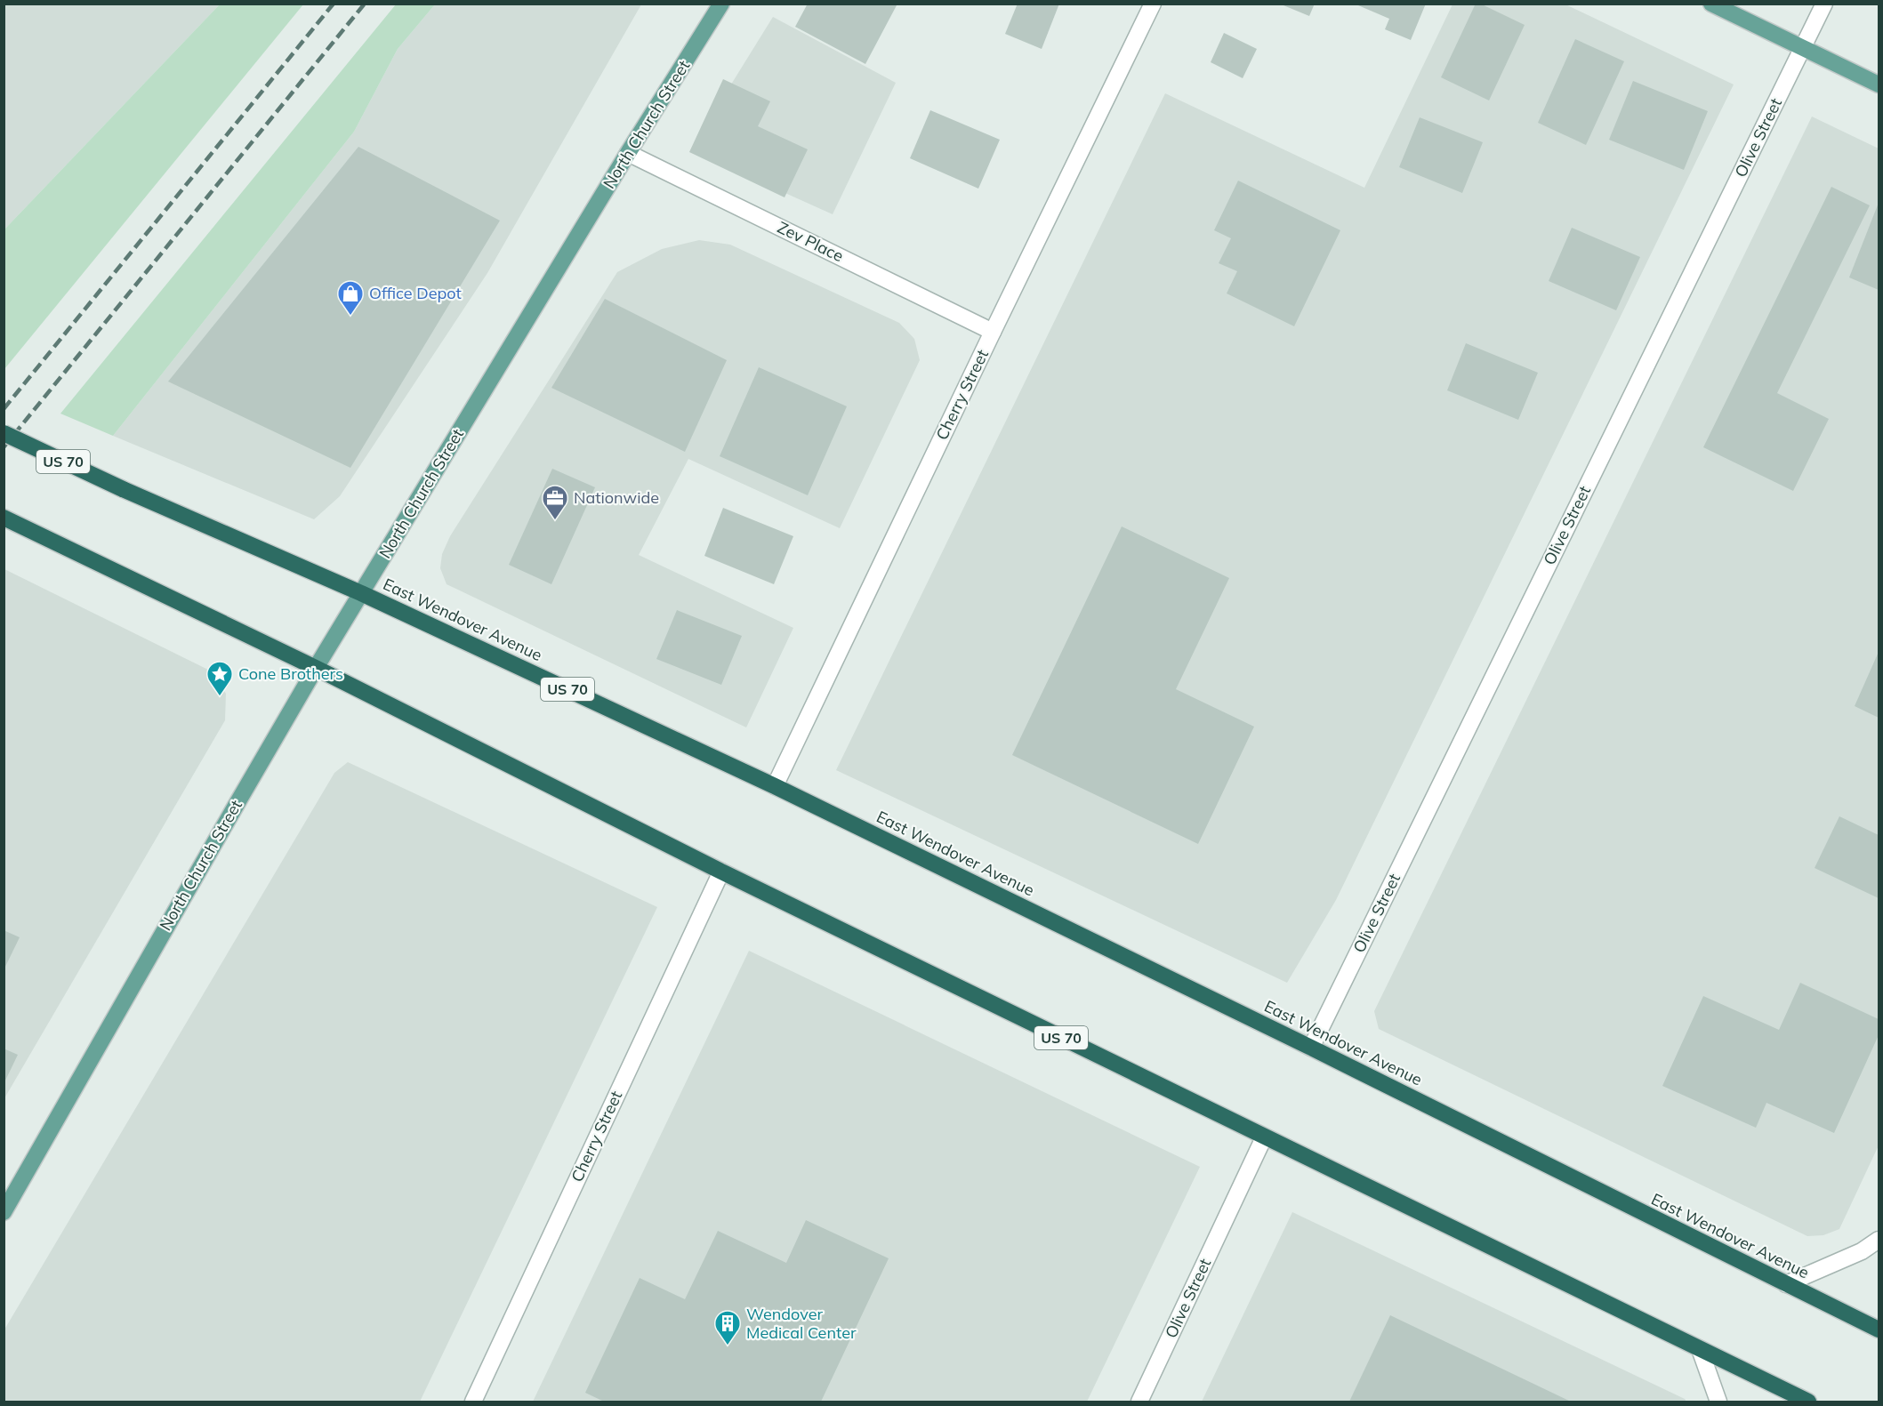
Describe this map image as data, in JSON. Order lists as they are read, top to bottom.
{
  "streets": {
    "highway": ["US 70", "East Wendover Avenue"],
    "main road": ["North Church Street"],
    "street": ["Olive Street", "Zev Place", "Cherry Street"]
  },
  "crossings": [
    ["North Church Street", "Zev Place"],
    ["North Church Street", "US 70"],
    ["North Church Street", "East Wendover Avenue"],
    ["Olive Street", "US 70"],
    ["Olive Street", "East Wendover Avenue"],
    ["Zev Place", "Cherry Street"],
    ["Cherry Street", "US 70"],
    ["Cherry Street", "East Wendover Avenue"]
  ],
  "places": {
    "shop": ["Office Depot"],
    "office": ["Nationwide"],
    "place": ["Cone Brothers"],
    "building": ["Wendover Medical Center"]
  }
}
